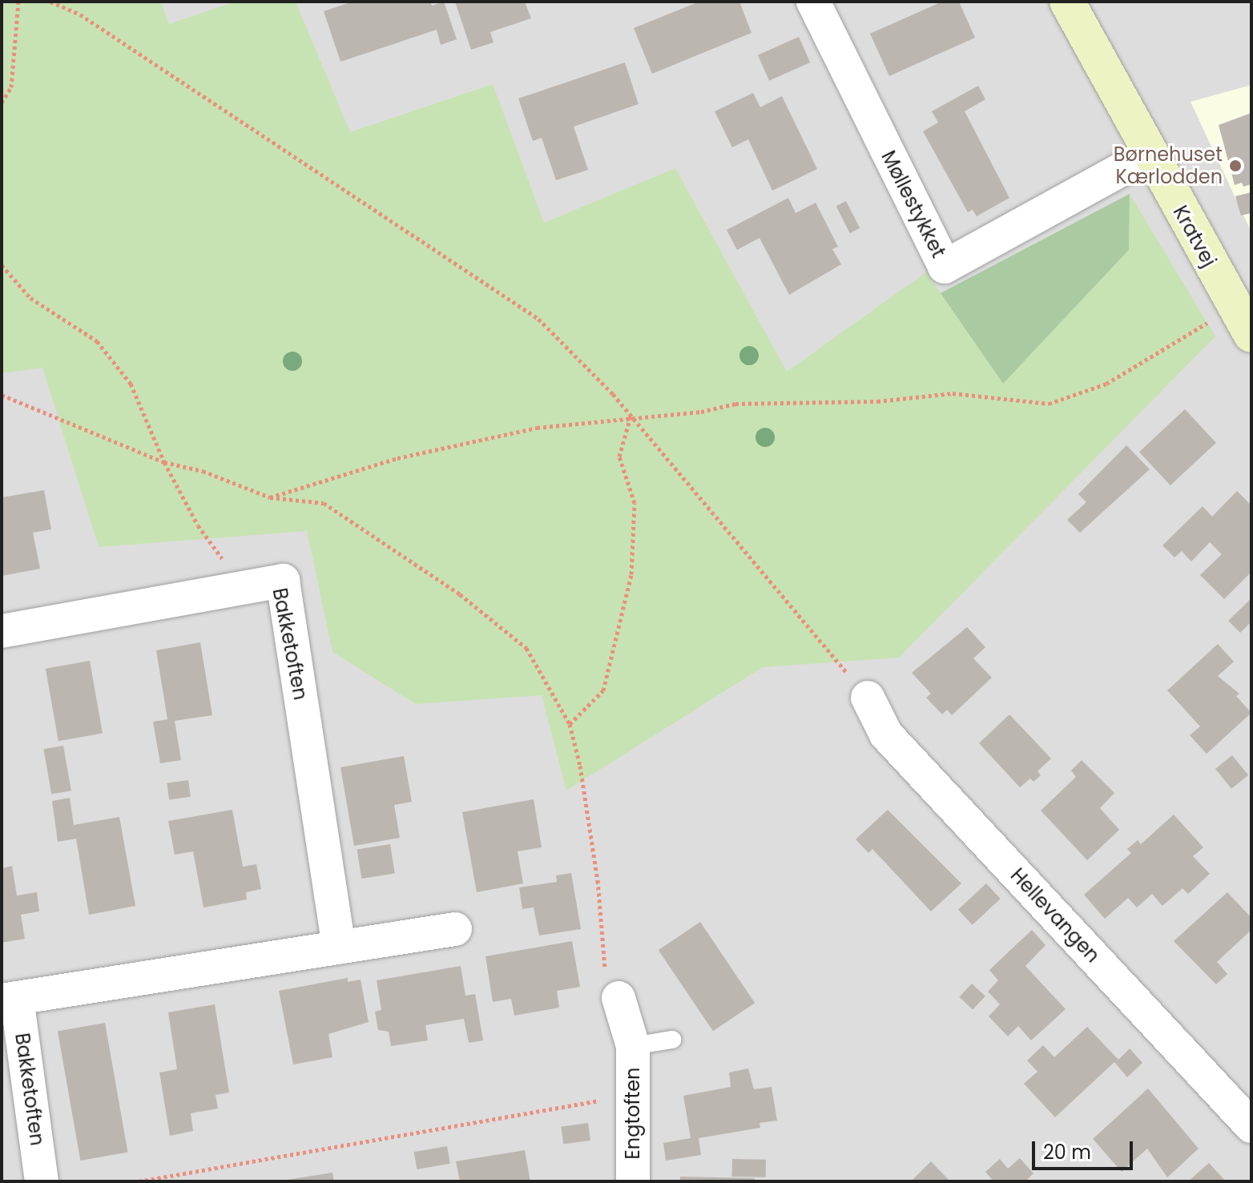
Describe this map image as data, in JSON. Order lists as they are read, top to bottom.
{
  "streets": {
    "street": [
      "Møllestykket",
      "Kratvej",
      "Bakketoften",
      "Hellevangen",
      "Engtoften"
    ]
  },
  "crossings": [
    ["Møllestykket", "Kratvej"]
  ],
  "places": ["Børnehuset Kærlodden"],
  "scale_bar": "20 m"
}
